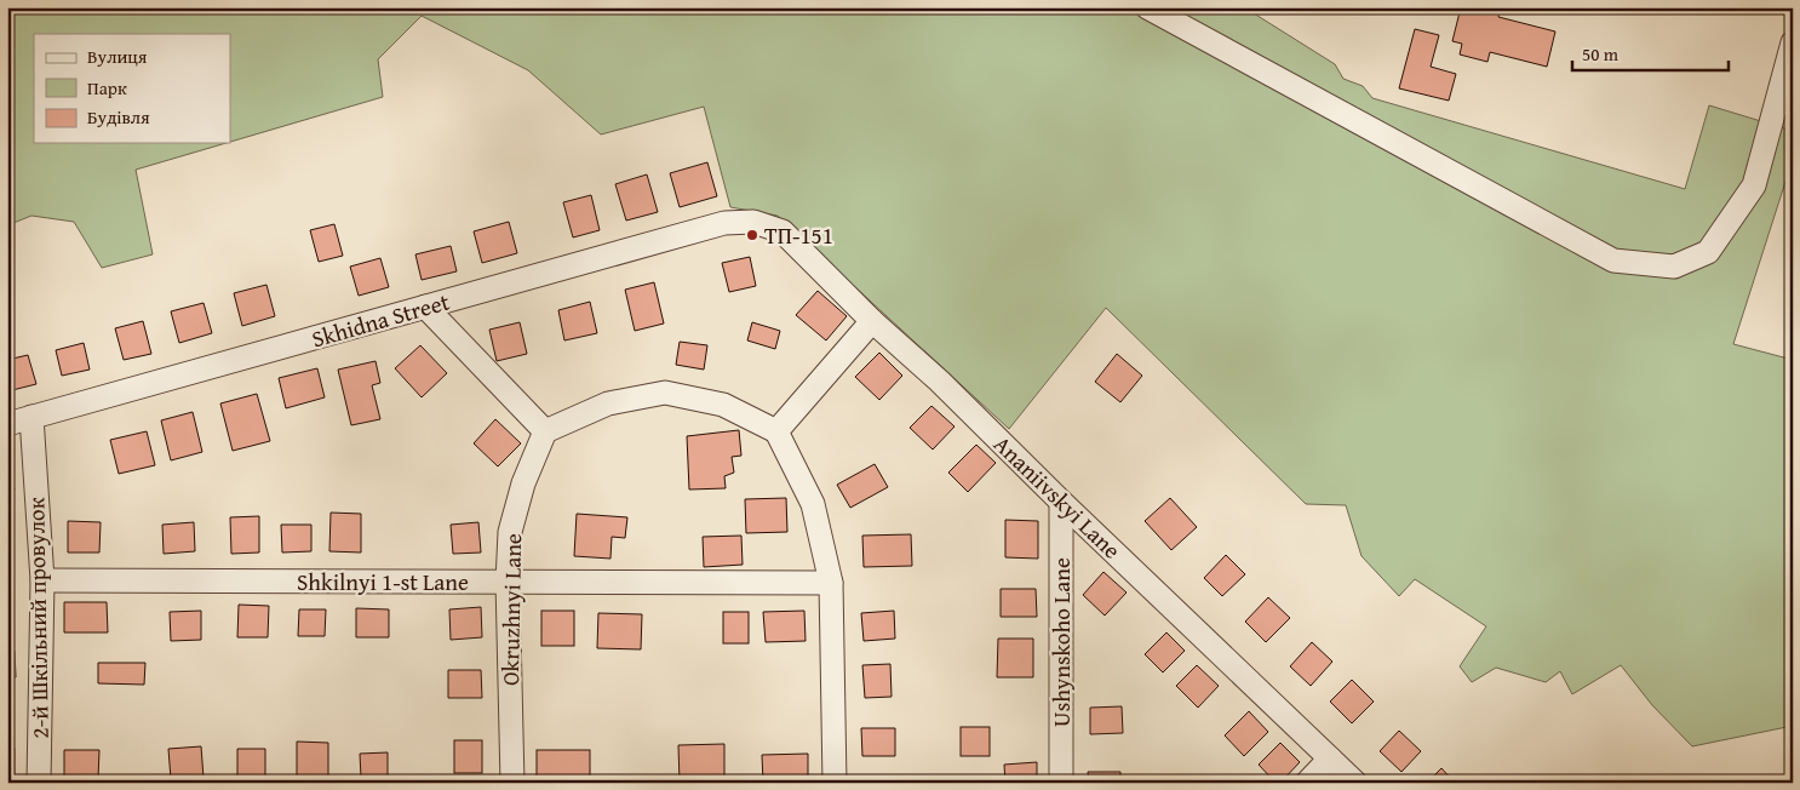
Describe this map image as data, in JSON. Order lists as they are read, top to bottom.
{
  "streets": {
    "street": [
      "Skhidna Street",
      "Ananiivskyi Lane",
      "Shkilnyi 1-st Lane",
      "Okruzhnyi Lane",
      "2-й Шкільний провулок",
      "Ushynskoho Lane"
    ]
  },
  "crossings": [
    ["Skhidna Street", "Ananiivskyi Lane"],
    ["Skhidna Street", "2-й Шкільний провулок"],
    ["Ananiivskyi Lane", "Ushynskoho Lane"],
    ["Shkilnyi 1-st Lane", "Okruzhnyi Lane"],
    ["Shkilnyi 1-st Lane", "2-й Шкільний провулок"]
  ],
  "places": ["ТП-151"],
  "legend": ["Вулиця", "Парк", "Будівля"],
  "scale_bar": "50 m"
}
